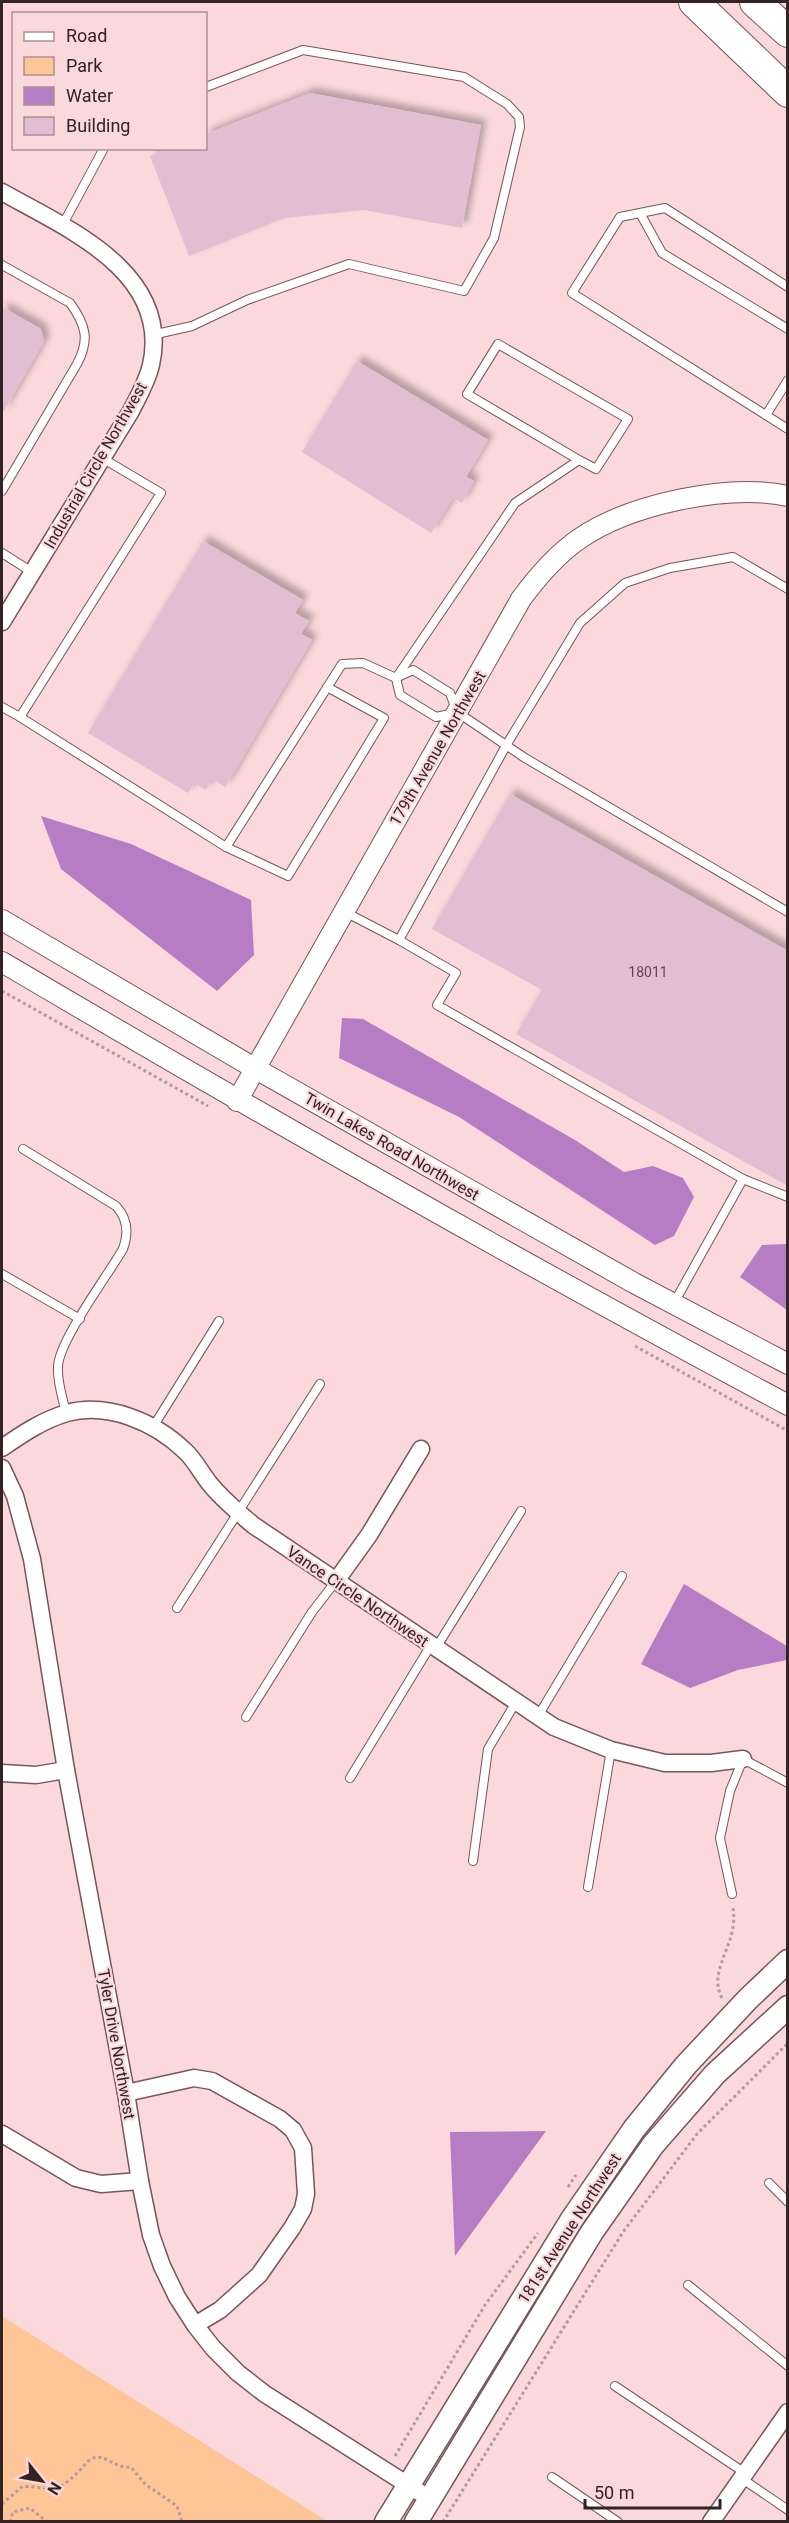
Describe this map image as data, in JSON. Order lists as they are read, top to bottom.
{
  "streets": {
    "main road": ["181st Avenue Northwest"],
    "street": [
      "Industrial Circle Northwest",
      "179th Avenue Northwest",
      "Twin Lakes Road Northwest",
      "Vance Circle Northwest",
      "Tyler Drive Northwest"
    ]
  },
  "crossings": [
    ["179th Avenue Northwest", "Twin Lakes Road Northwest"],
    ["Tyler Drive Northwest", "181st Avenue Northwest"]
  ],
  "house_numbers": ["18011"],
  "legend": [
    "Road",
    "Park",
    "Water",
    "Building"
  ],
  "scale_bar": "50 m",
  "north": "bottom right"
}
